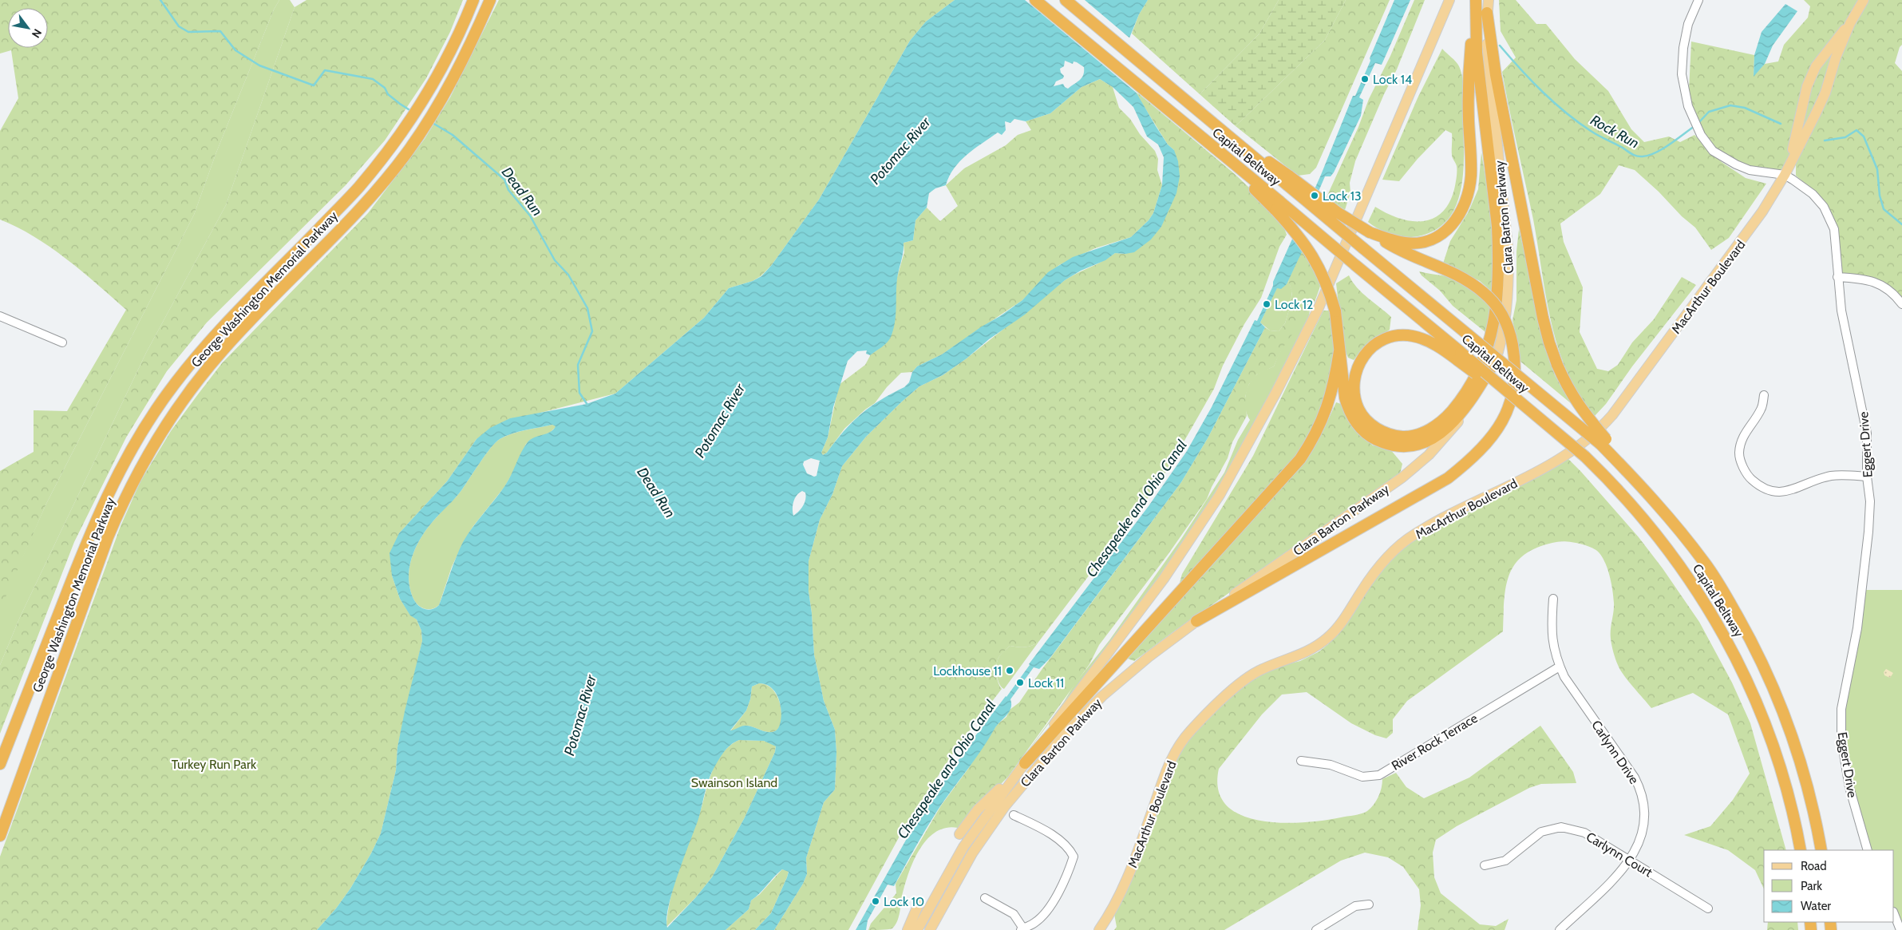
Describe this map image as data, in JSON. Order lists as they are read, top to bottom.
{
  "streets": {
    "highway": ["Capital Beltway", "George Washington Memorial Parkway"],
    "main road": ["Clara Barton Parkway", "MacArthur Boulevard"],
    "street": [
      "Eggert Drive",
      "River Rock Terrace",
      "Carlynn Drive",
      "Carlynn Court"
    ]
  },
  "crossings": [
    ["MacArthur Boulevard", "Eggert Drive"],
    ["River Rock Terrace", "Carlynn Drive"],
    ["Carlynn Drive", "Carlynn Court"]
  ],
  "water": [
    "Rock Run",
    "Potomac River",
    "Dead Run",
    "Chesapeake and Ohio Canal"
  ],
  "parks": ["Turkey Run Park", "Swainson Island"],
  "places": [
    "Lock 14",
    "Lock 13",
    "Lock 12",
    "Lockhouse 11",
    "Lock 11",
    "Lock 10"
  ],
  "legend": ["Road", "Park", "Water"],
  "north": "bottom right"
}
